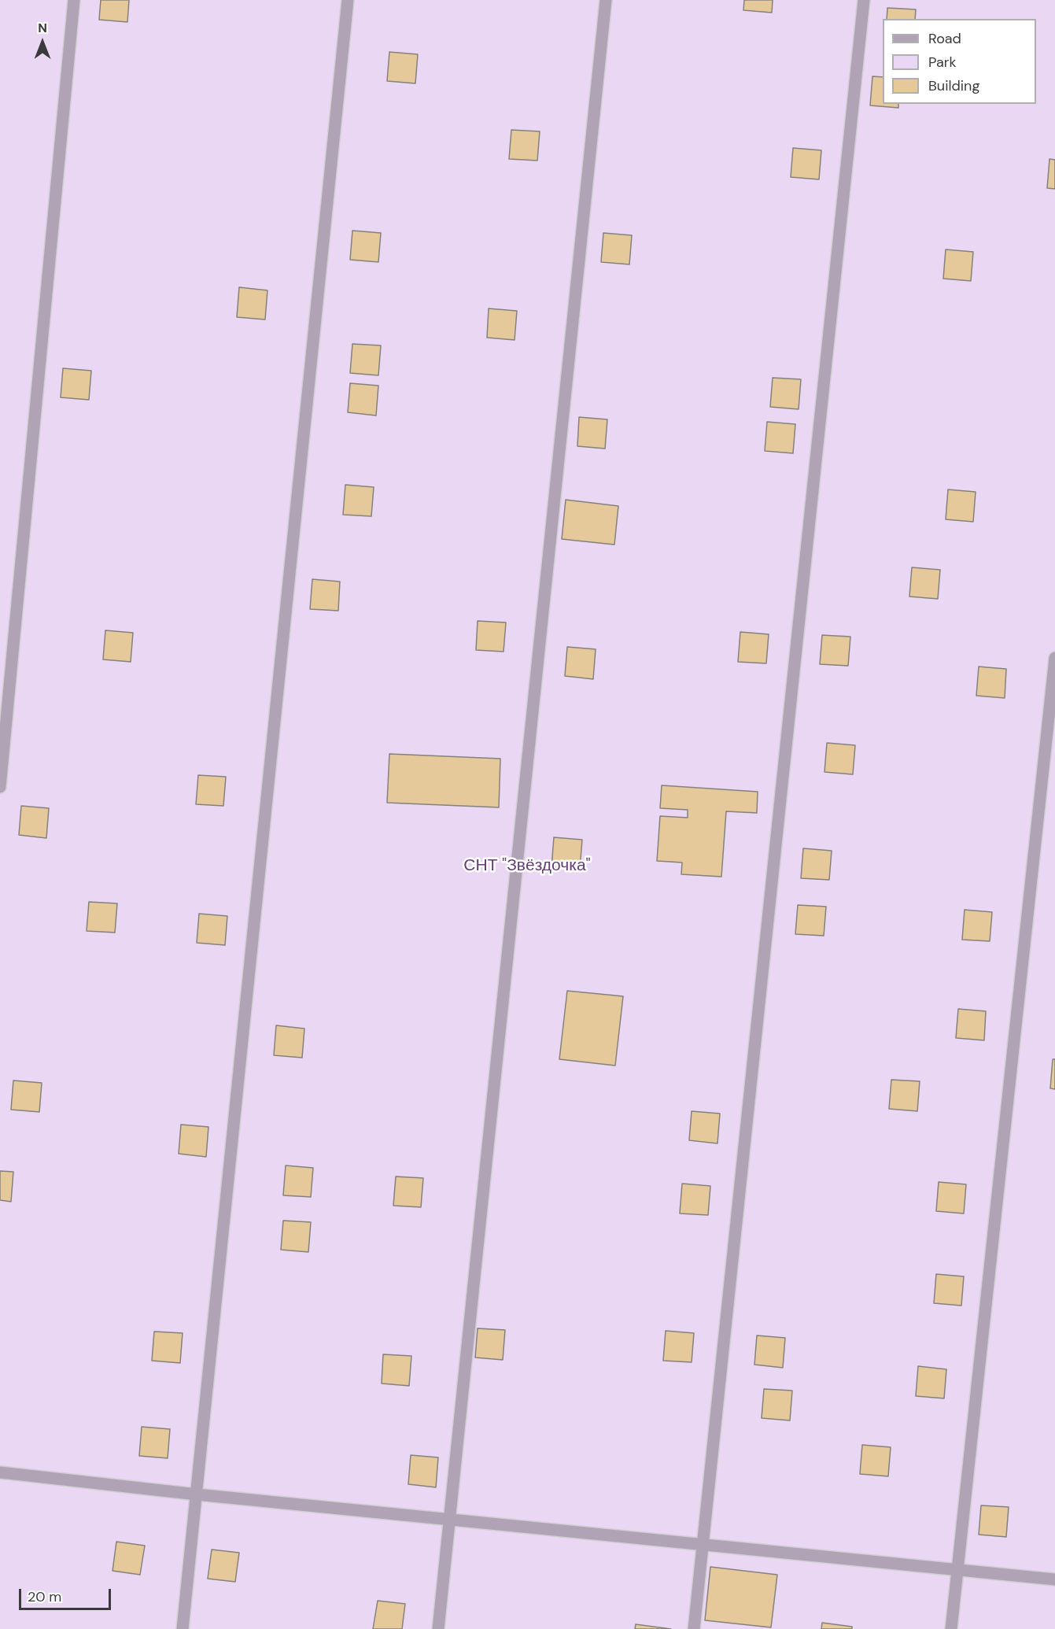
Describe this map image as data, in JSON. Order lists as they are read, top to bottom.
{
  "parks": ["СНТ \"Звёздочка\""],
  "legend": ["Road", "Park", "Building"],
  "scale_bar": "20 m",
  "north": "top"
}
